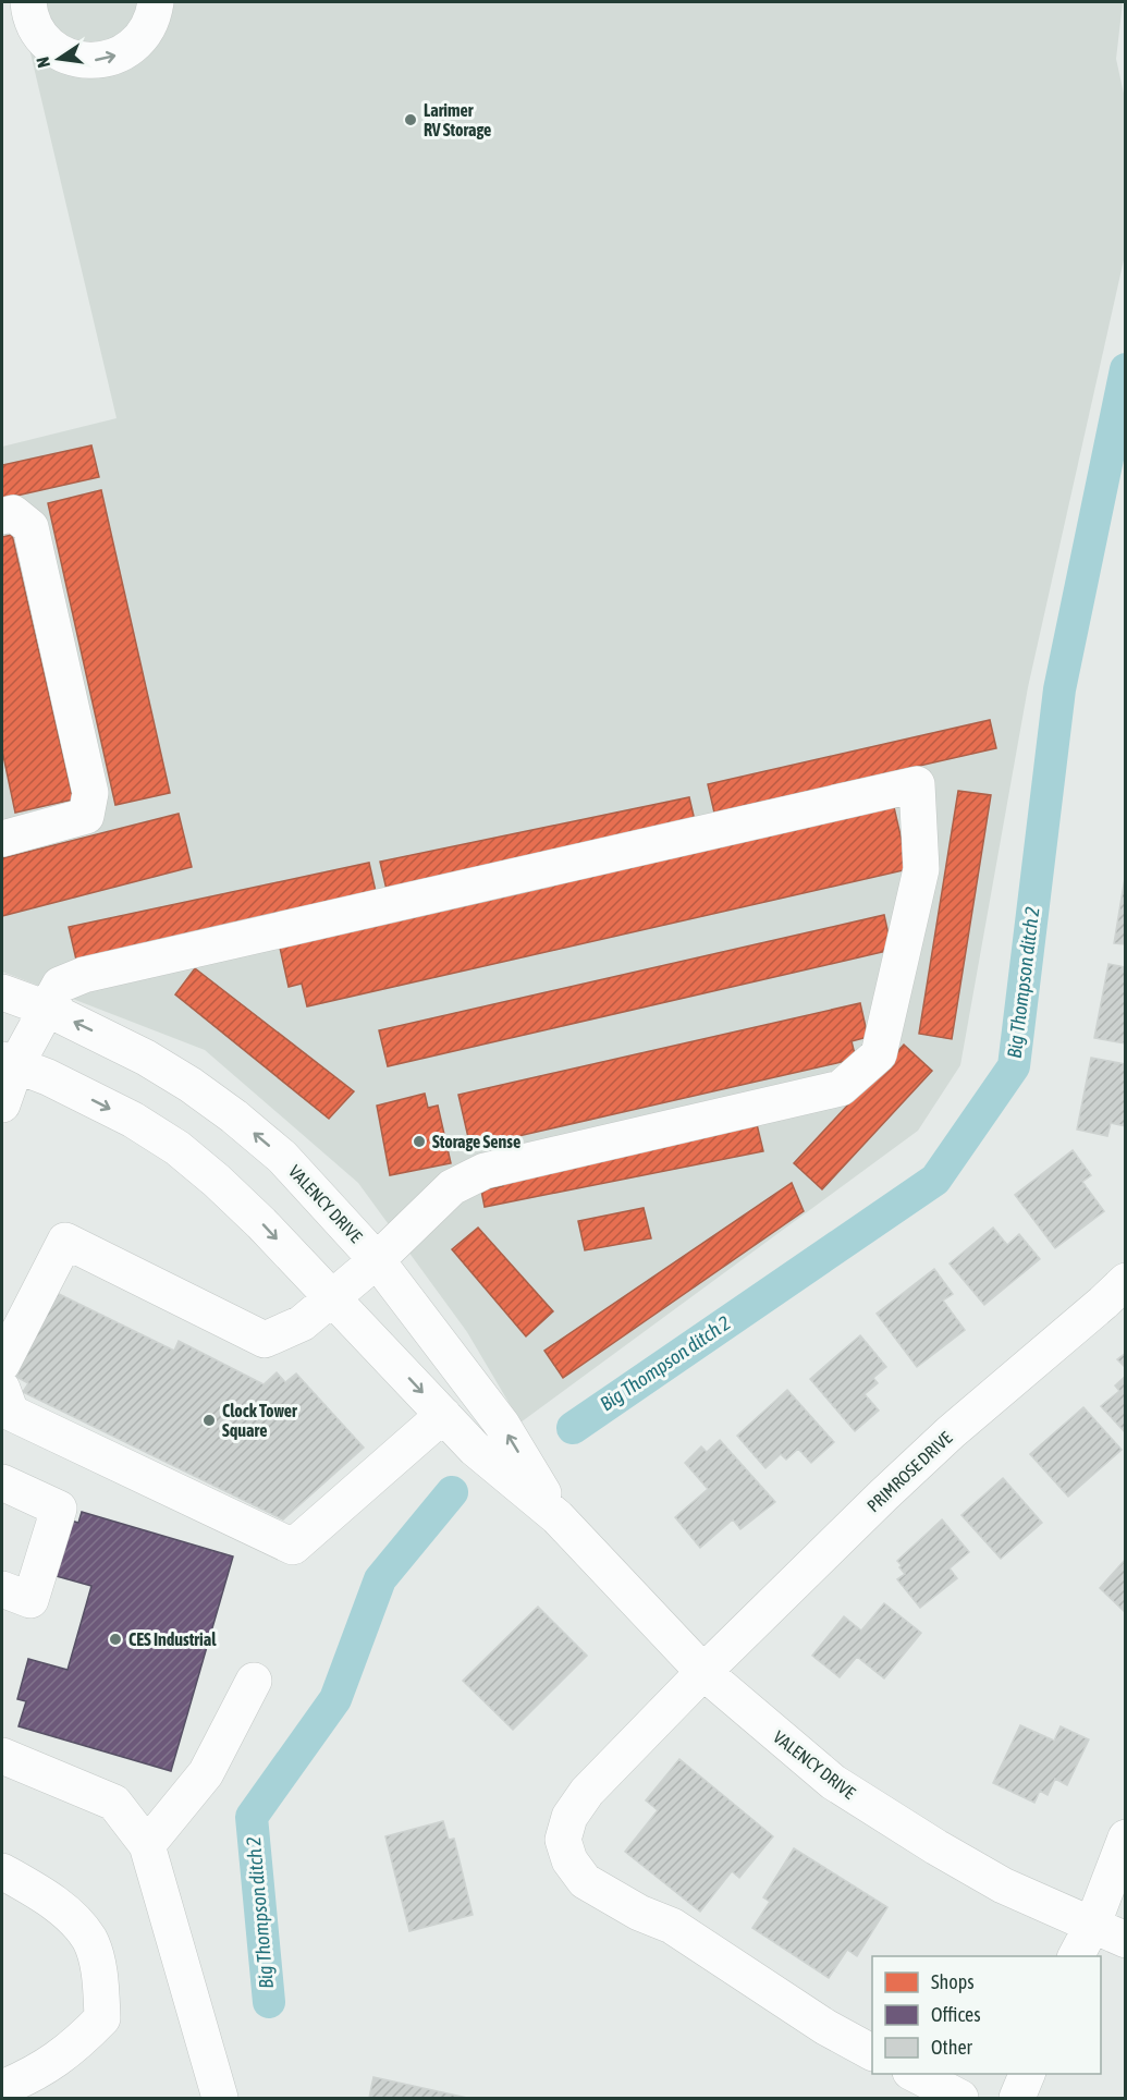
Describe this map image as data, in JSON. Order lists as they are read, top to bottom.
{
  "streets": {
    "street": ["VALENCY DRIVE", "PRIMROSE DRIVE"]
  },
  "crossings": [
    ["VALENCY DRIVE", "PRIMROSE DRIVE"]
  ],
  "water": ["Big Thompson ditch 2"],
  "places": [
    "Larimer RV Storage",
    "Storage Sense",
    "Clock Tower Square",
    "CES Industrial"
  ],
  "legend": ["Shops", "Offices", "Other"],
  "north": "left"
}
